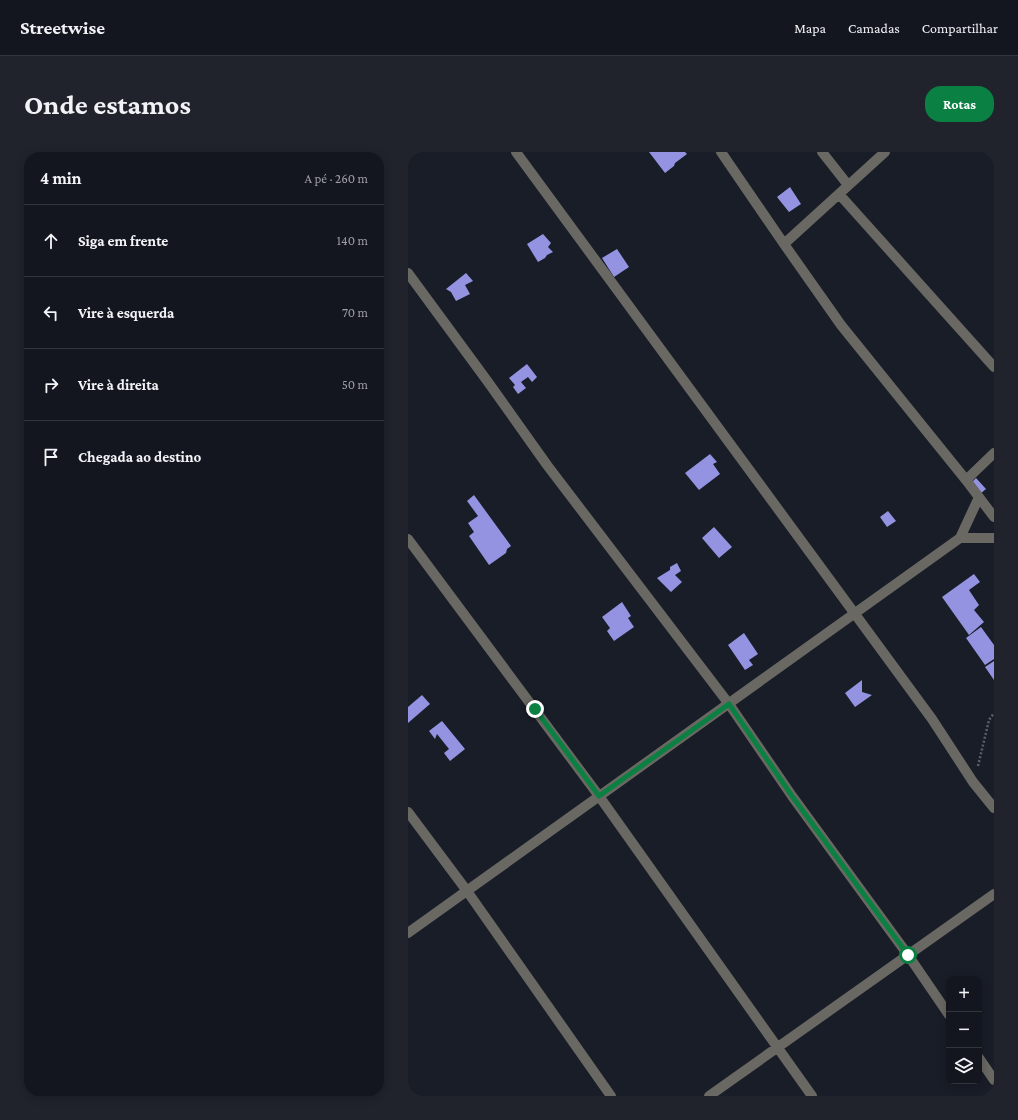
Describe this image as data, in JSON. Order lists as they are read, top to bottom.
{
  "page": {
    "header": "Streetwise",
    "nav": ["Mapa", "Camadas", "Compartilhar"],
    "buttons": "Rotas",
    "title": "Onde estamos",
    "heading": ["4 min", "A pé · 260 m"],
    "list": [
      ["Siga em frente", "140 m"],
      ["Vire à esquerda", "70 m"],
      ["Vire à direita", "50 m"],
      "Chegada ao destino"
    ],
    "map_buttons": ["+", "−"]
  }
}
